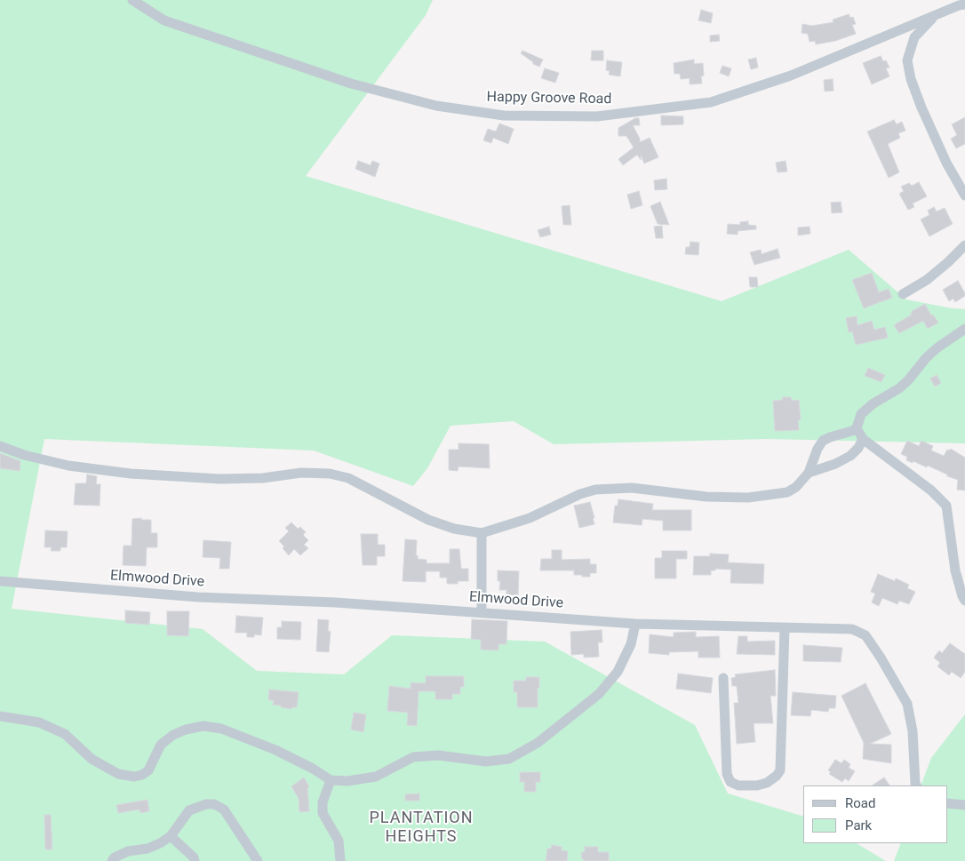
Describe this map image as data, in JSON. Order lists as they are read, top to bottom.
{
  "streets": {
    "street": ["Happy Groove Road", "Elmwood Drive"]
  },
  "districts": ["PLANTATION HEIGHTS"],
  "legend": ["Road", "Park"]
}
